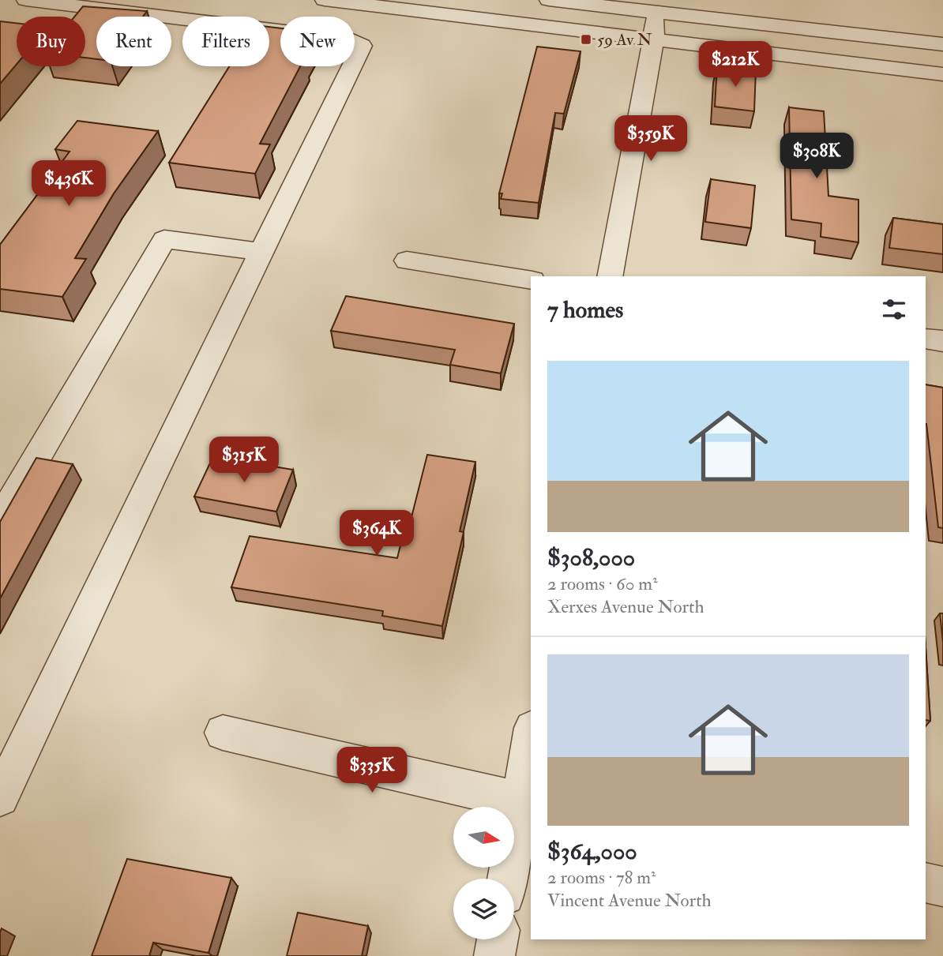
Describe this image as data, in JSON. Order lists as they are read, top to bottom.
{
  "places": {
    "transit": ["59 Av N"]
  },
  "north": "right",
  "page": {
    "chip": [
      "Buy",
      "Rent",
      "Filters",
      "New"
    ],
    "price": [
      "$212K",
      "$359K",
      "$308K",
      "$436K",
      "$315K",
      "$364K",
      "$335K"
    ],
    "heading": "7 homes",
    "list": [
      {
        "name": "$308,000",
        "note": "2 rooms · 60 m² · Xerxes Avenue North"
      },
      {
        "name": "$364,000",
        "note": "2 rooms · 78 m² · Vincent Avenue North"
      }
    ]
  }
}
